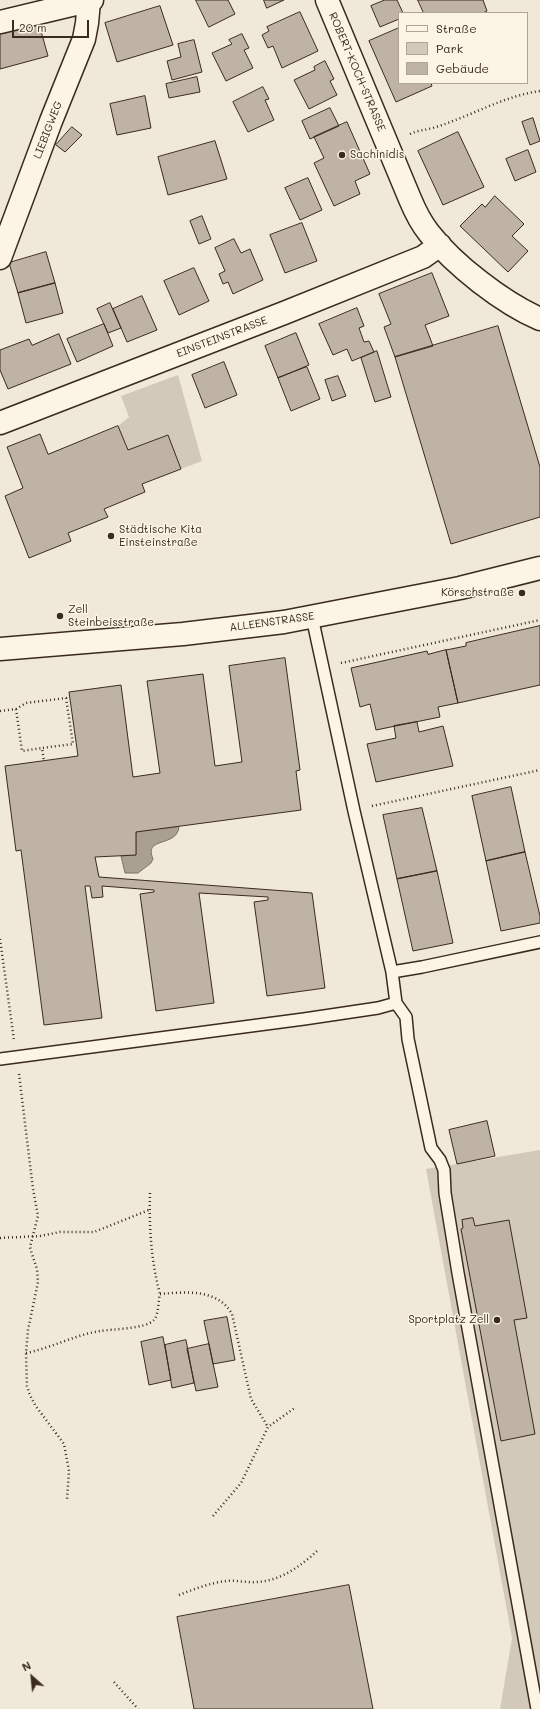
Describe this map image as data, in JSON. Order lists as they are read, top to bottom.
{
  "streets": {
    "street": [
      "ROBERT-KOCH-STRASSE",
      "LIEBIGWEG",
      "EINSTEINSTRASSE",
      "ALLEENSTRASSE"
    ]
  },
  "crossings": [
    ["ROBERT-KOCH-STRASSE", "EINSTEINSTRASSE"]
  ],
  "places": [
    "Sachinidis",
    "Städtische Kita Einsteinstraße",
    "Körschstraße",
    "Zell Steinbeisstraße",
    "Sportplatz Zell"
  ],
  "legend": ["Straße", "Park", "Gebäude"],
  "scale_bar": "20 m",
  "north": "top left"
}
